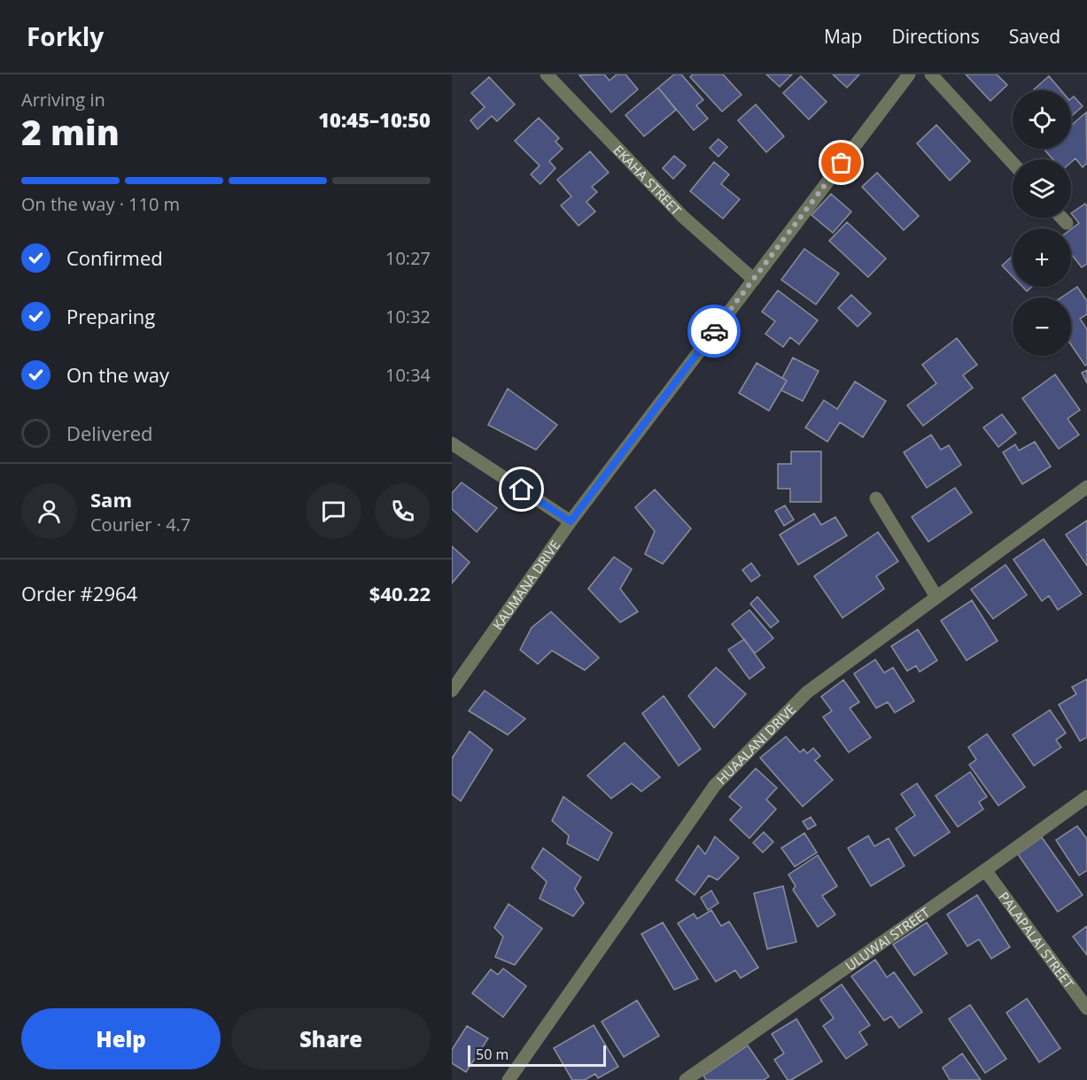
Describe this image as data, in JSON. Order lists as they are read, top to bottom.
{
  "streets": {
    "street": [
      "EKAHA STREET",
      "KAUMANA DRIVE",
      "HUAALANI DRIVE",
      "ULUWAI STREET",
      "PALAPALAI STREET"
    ]
  },
  "crossings": [
    ["EKAHA STREET", "KAUMANA DRIVE"],
    ["ULUWAI STREET", "PALAPALAI STREET"]
  ],
  "scale_bar": "50 m",
  "page": {
    "header": "Forkly",
    "nav": ["Map", "Directions", "Saved"],
    "heading": ["2 min", "Arriving in", "10:45–10:50"],
    "panel": [
      "Sam",
      "Courier · 4.7",
      "Order #2964",
      "$40.22"
    ],
    "map_buttons": ["+", "−"],
    "bar": "On the way · 110 m",
    "list": [
      ["Confirmed", "10:27"],
      ["Preparing", "10:32"],
      ["On the way", "10:34"],
      "Delivered"
    ],
    "buttons": ["Help", "Share"],
    "scale": "50 m"
  }
}
